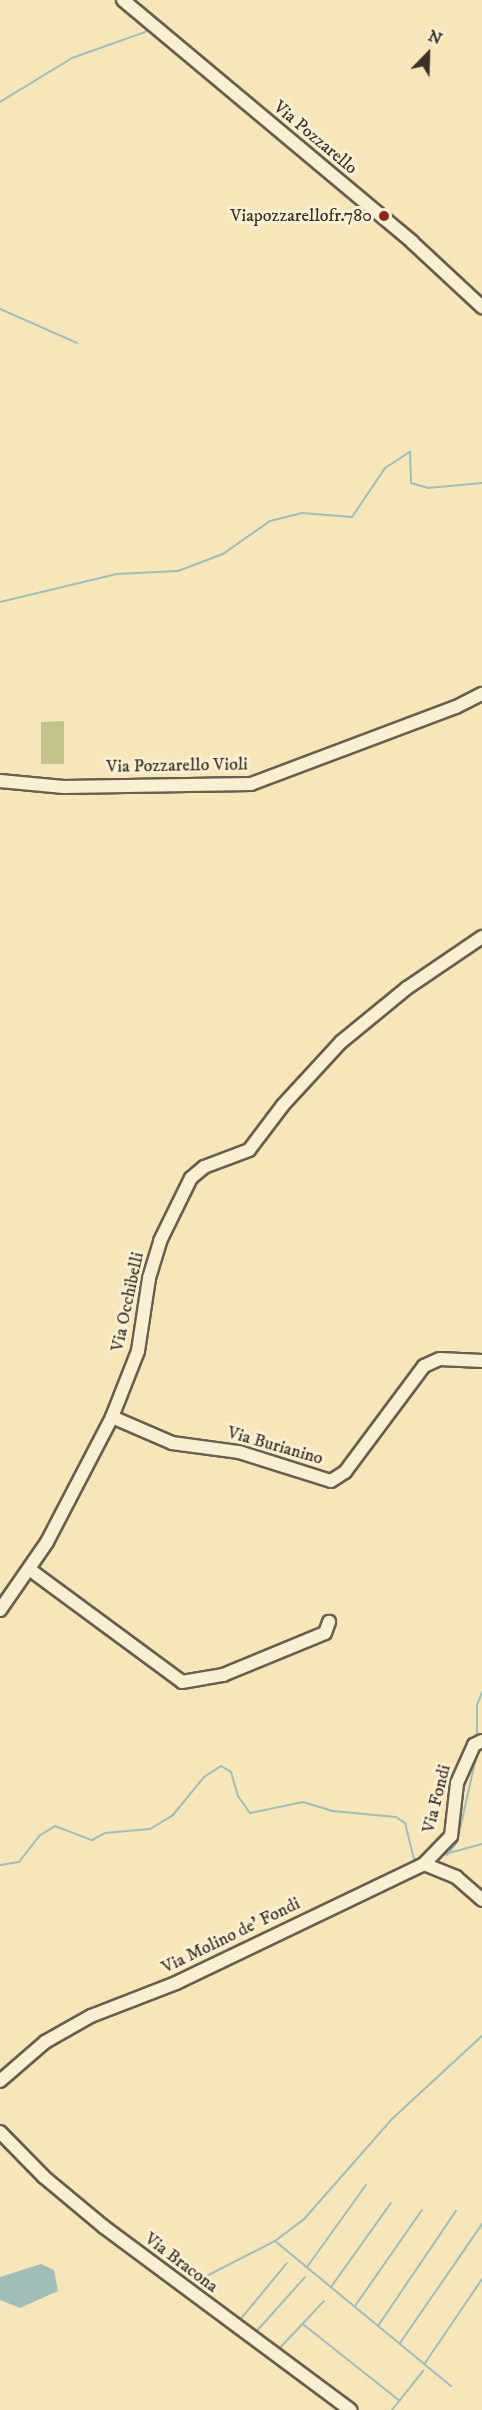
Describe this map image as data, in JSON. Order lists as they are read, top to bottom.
{
  "streets": {
    "street": [
      "Via Pozzarello",
      "Via Pozzarello Violi",
      "Via Occhibelli",
      "Via Burianino",
      "Via Fondi",
      "Via Molino de' Fondi",
      "Via Bracona"
    ]
  },
  "crossings": [
    ["Via Occhibelli", "Via Burianino"],
    ["Via Fondi", "Via Molino de' Fondi"]
  ],
  "places": ["Viapozzarellofr.780"],
  "north": "top right"
}
